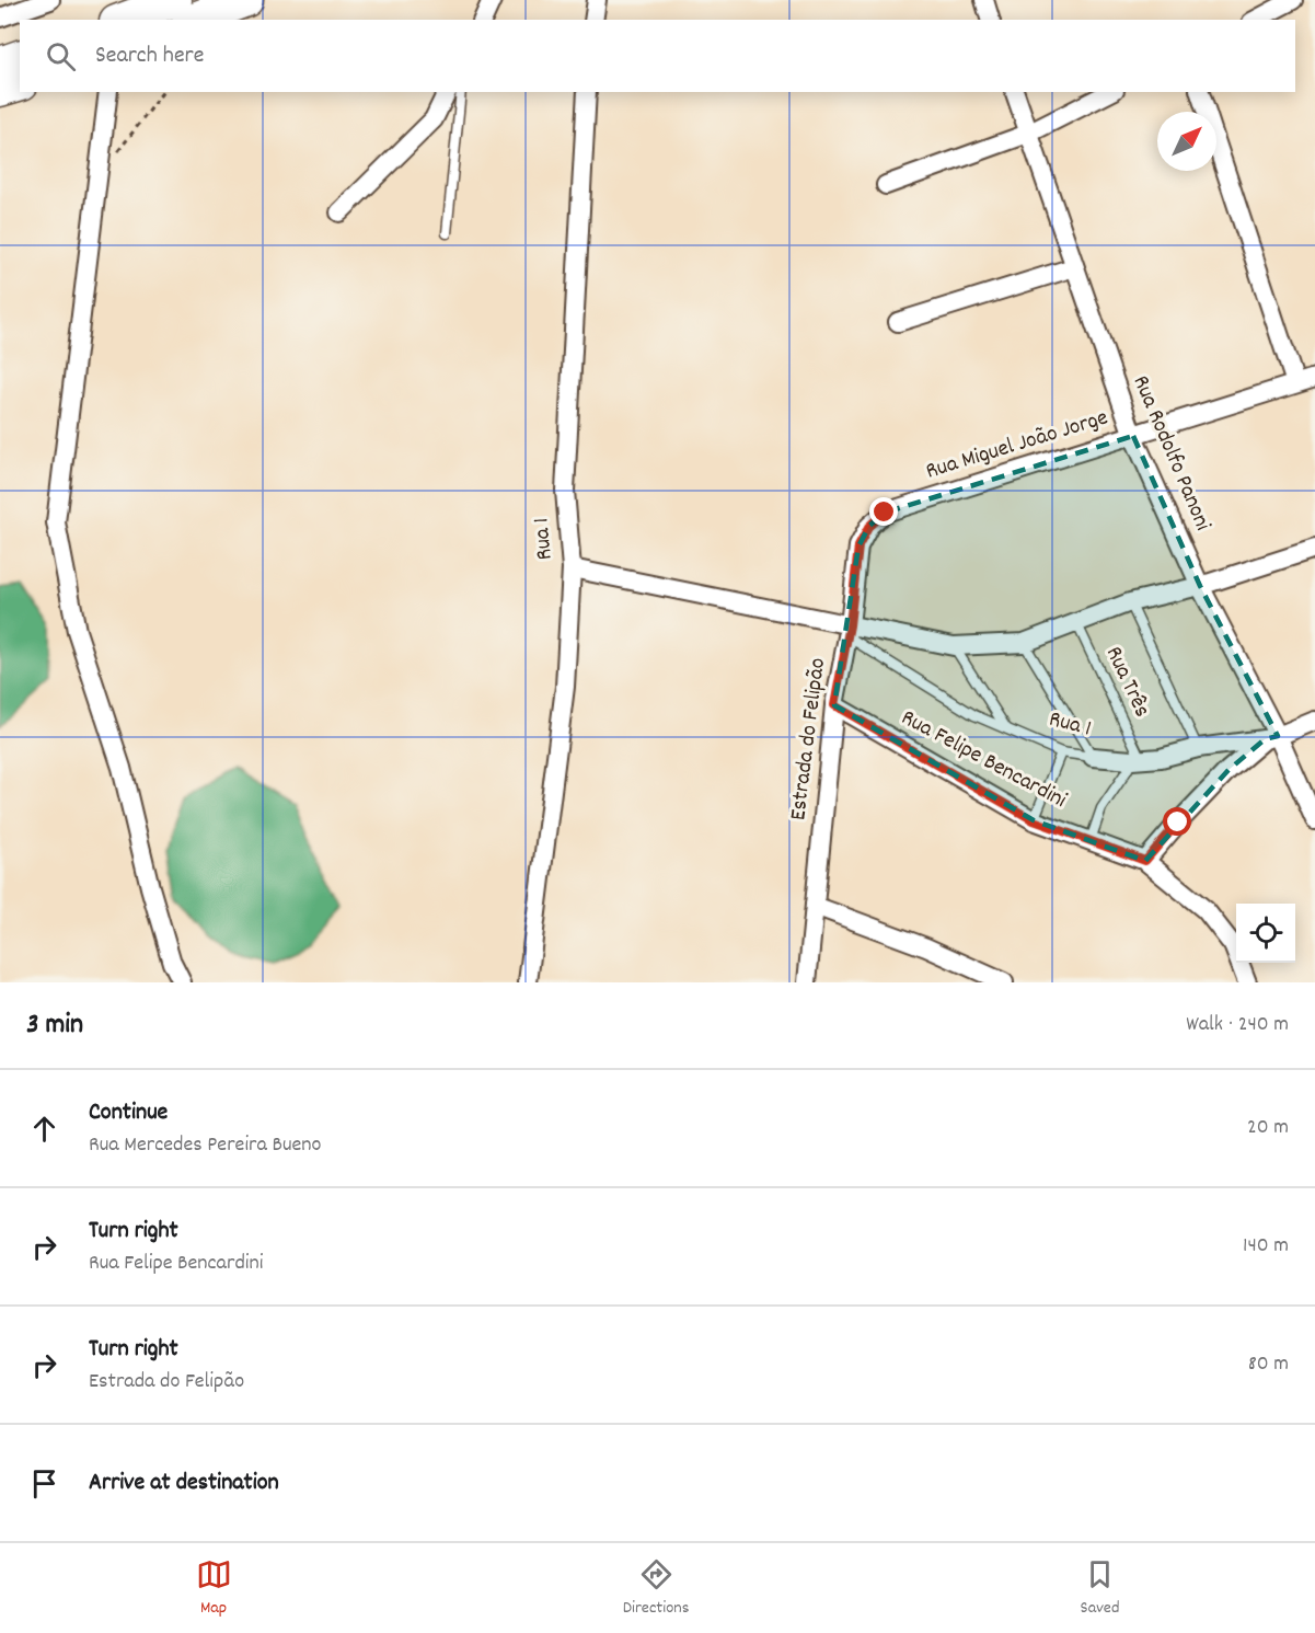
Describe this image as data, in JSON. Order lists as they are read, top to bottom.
{
  "streets": {
    "street": [
      "Rua Miguel João Jorge",
      "Rua Rodolfo Panoni",
      "Rua 1",
      "Estrada do Felipão",
      "Rua Felipe Bencardini"
    ],
    "lane": ["Rua Três"]
  },
  "crossings": [
    ["Rua Miguel João Jorge", "Rua Rodolfo Panoni"],
    ["Rua Miguel João Jorge", "Estrada do Felipão"],
    ["Rua Rodolfo Panoni", "Rua 1"],
    ["Rua 1", "Rua Três"],
    ["Rua 1", "Estrada do Felipão"],
    ["Estrada do Felipão", "Rua Felipe Bencardini"]
  ],
  "north": "top right",
  "page": {
    "search": "Search here",
    "heading": ["3 min", "Walk · 240 m"],
    "list": [
      ["Continue", "Rua Mercedes Pereira Bueno", "20 m"],
      ["Turn right", "Rua Felipe Bencardini", "140 m"],
      ["Turn right", "Estrada do Felipão", "80 m"],
      "Arrive at destination"
    ],
    "nav": ["Map", "Directions", "Saved"]
  }
}
